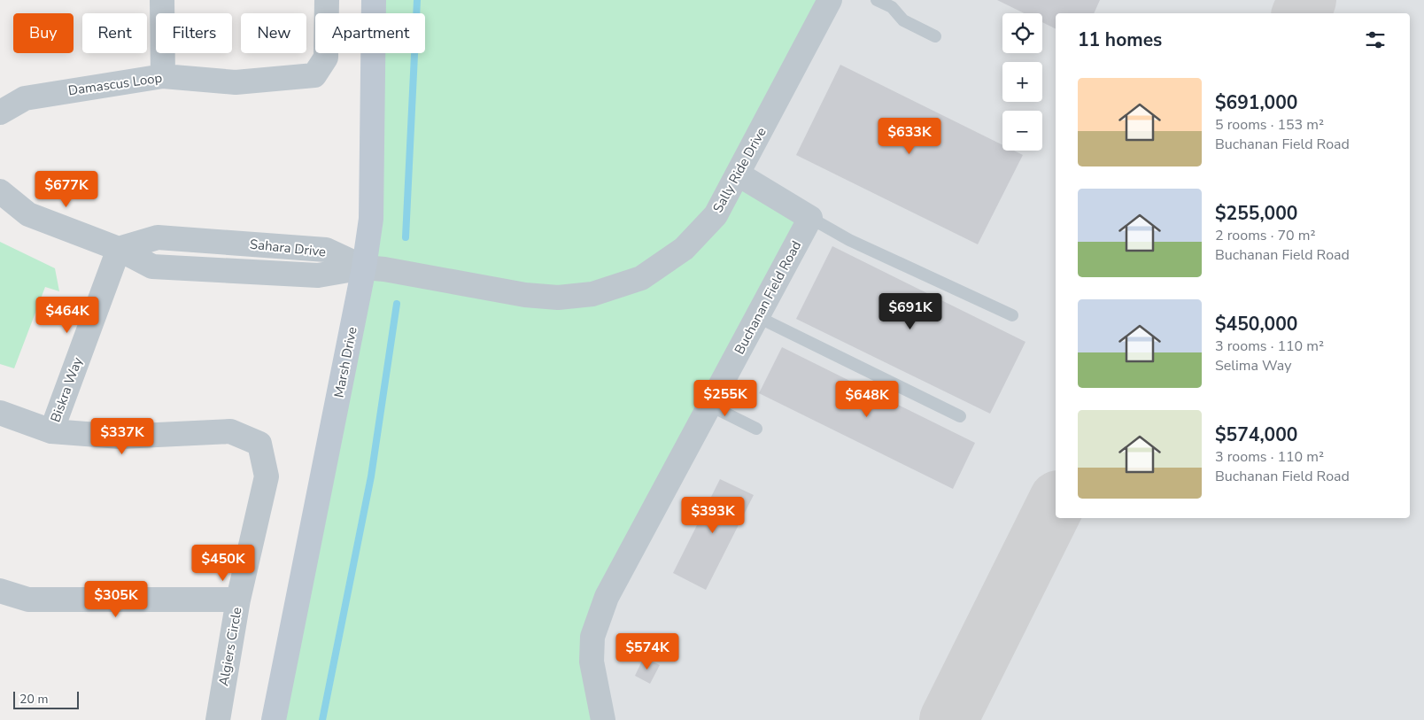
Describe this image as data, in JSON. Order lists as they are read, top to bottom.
{
  "streets": {
    "street": [
      "Damascus Loop",
      "Sally Ride Drive",
      "Sahara Drive",
      "Buchanan Field Road",
      "Marsh Drive",
      "Biskra Way",
      "Algiers Circle"
    ]
  },
  "crossings": [
    ["Sally Ride Drive", "Sahara Drive"],
    ["Sally Ride Drive", "Marsh Drive"],
    ["Sahara Drive", "Marsh Drive"],
    ["Sahara Drive", "Biskra Way"],
    ["Biskra Way", "Algiers Circle"]
  ],
  "scale_bar": "20 m",
  "page": {
    "map_buttons": ["+", "−"],
    "chip": [
      "Buy",
      "Rent",
      "Filters",
      "New",
      "Apartment"
    ],
    "heading": "11 homes",
    "list": [
      {
        "name": "$691,000",
        "note": "5 rooms · 153 m² · Buchanan Field Road"
      },
      {
        "name": "$255,000",
        "note": "2 rooms · 70 m² · Buchanan Field Road"
      },
      {
        "name": "$450,000",
        "note": "3 rooms · 110 m² · Selima Way"
      },
      {
        "name": "$574,000",
        "note": "3 rooms · 110 m² · Buchanan Field Road"
      }
    ],
    "price": [
      "$633K",
      "$677K",
      "$691K",
      "$464K",
      "$255K",
      "$648K",
      "$337K",
      "$393K",
      "$450K",
      "$305K",
      "$574K"
    ],
    "scale": "20 m"
  }
}
